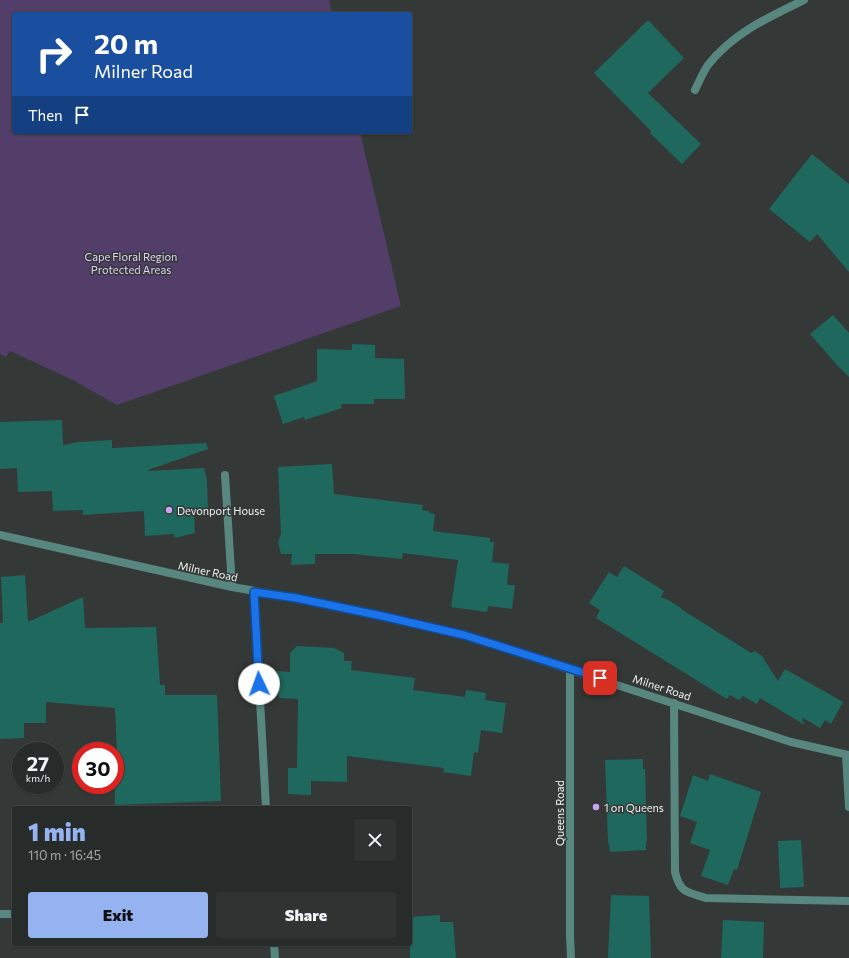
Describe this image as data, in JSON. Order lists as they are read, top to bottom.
{
  "streets": {
    "street": ["Milner Road", "Queens Road"]
  },
  "crossings": [
    ["Milner Road", "Queens Road"]
  ],
  "parks": ["Cape Floral Region Protected Areas"],
  "places": ["Devonport House", "1 on Queens"],
  "page": {
    "turn": ["20 m", "Milner Road"],
    "then": "Then",
    "speed": "27 km/h",
    "limit": "30",
    "heading": ["1 min", "110 m · 16:45"],
    "buttons": ["Exit", "Share"]
  }
}
